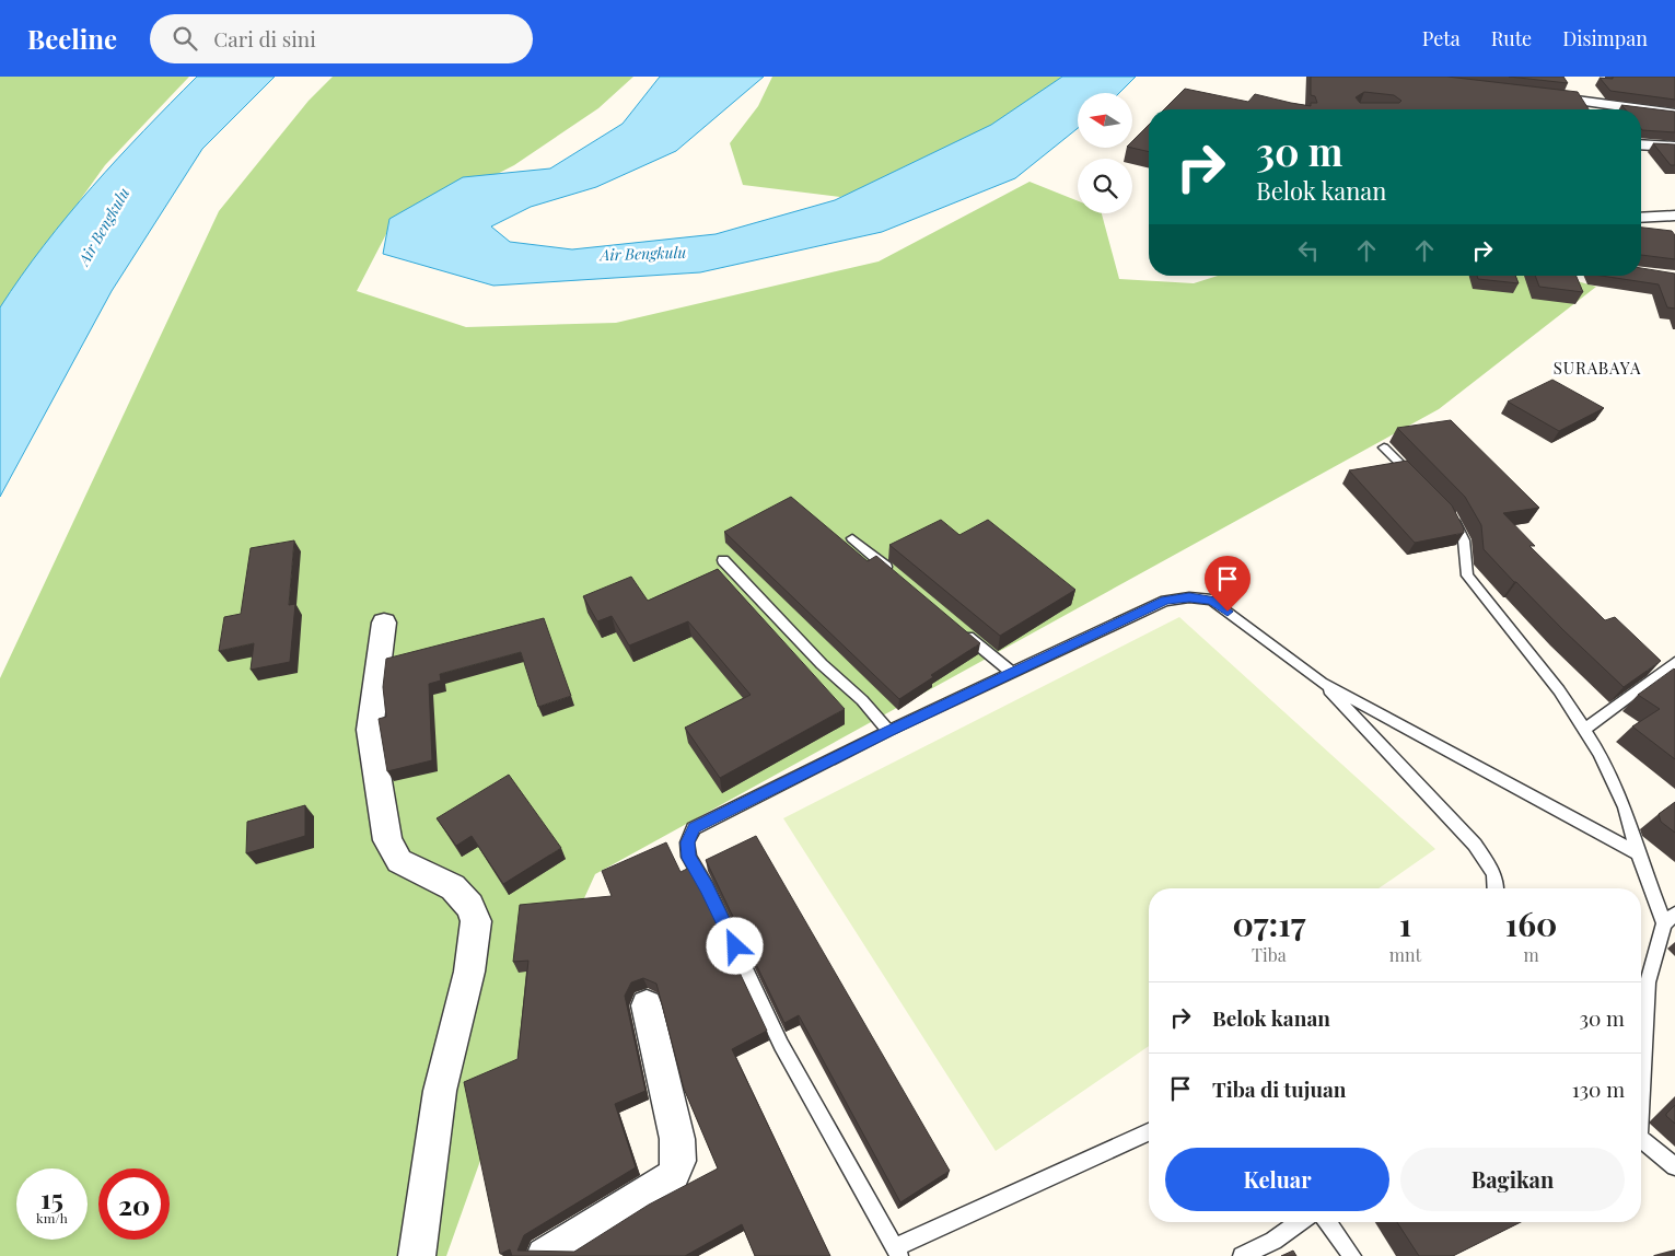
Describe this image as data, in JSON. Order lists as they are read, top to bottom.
{
  "districts": ["SURABAYA"],
  "water": ["Air Bengkulu"],
  "north": "left",
  "page": {
    "header": "Beeline",
    "search": "Cari di sini",
    "nav": ["Peta", "Rute", "Disimpan"],
    "turn": ["30 m", "Belok kanan"],
    "eta": [
      "07:17",
      "Tiba",
      "1",
      "mnt",
      "160",
      "m"
    ],
    "list": [
      {
        "name": "Belok kanan",
        "value": "30 m"
      },
      {
        "name": "Tiba di tujuan",
        "value": "130 m"
      }
    ],
    "buttons": ["Keluar", "Bagikan"],
    "speed": "15 km/h",
    "limit": "20"
  }
}
